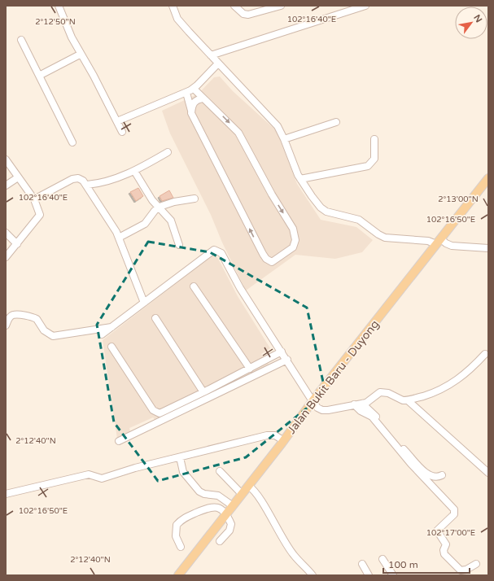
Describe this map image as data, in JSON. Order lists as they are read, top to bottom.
{
  "streets": {
    "main road": ["Jalan Bukit Baru - Duyong"]
  },
  "scale_bar": "100 m",
  "north": "top right",
  "coordinates": [
    "102°16'40\"E",
    "2°12'50\"N",
    "2°13'00\"N",
    "102°16'50\"E",
    "2°12'40\"N",
    "102°17'00\"E"
  ]
}
